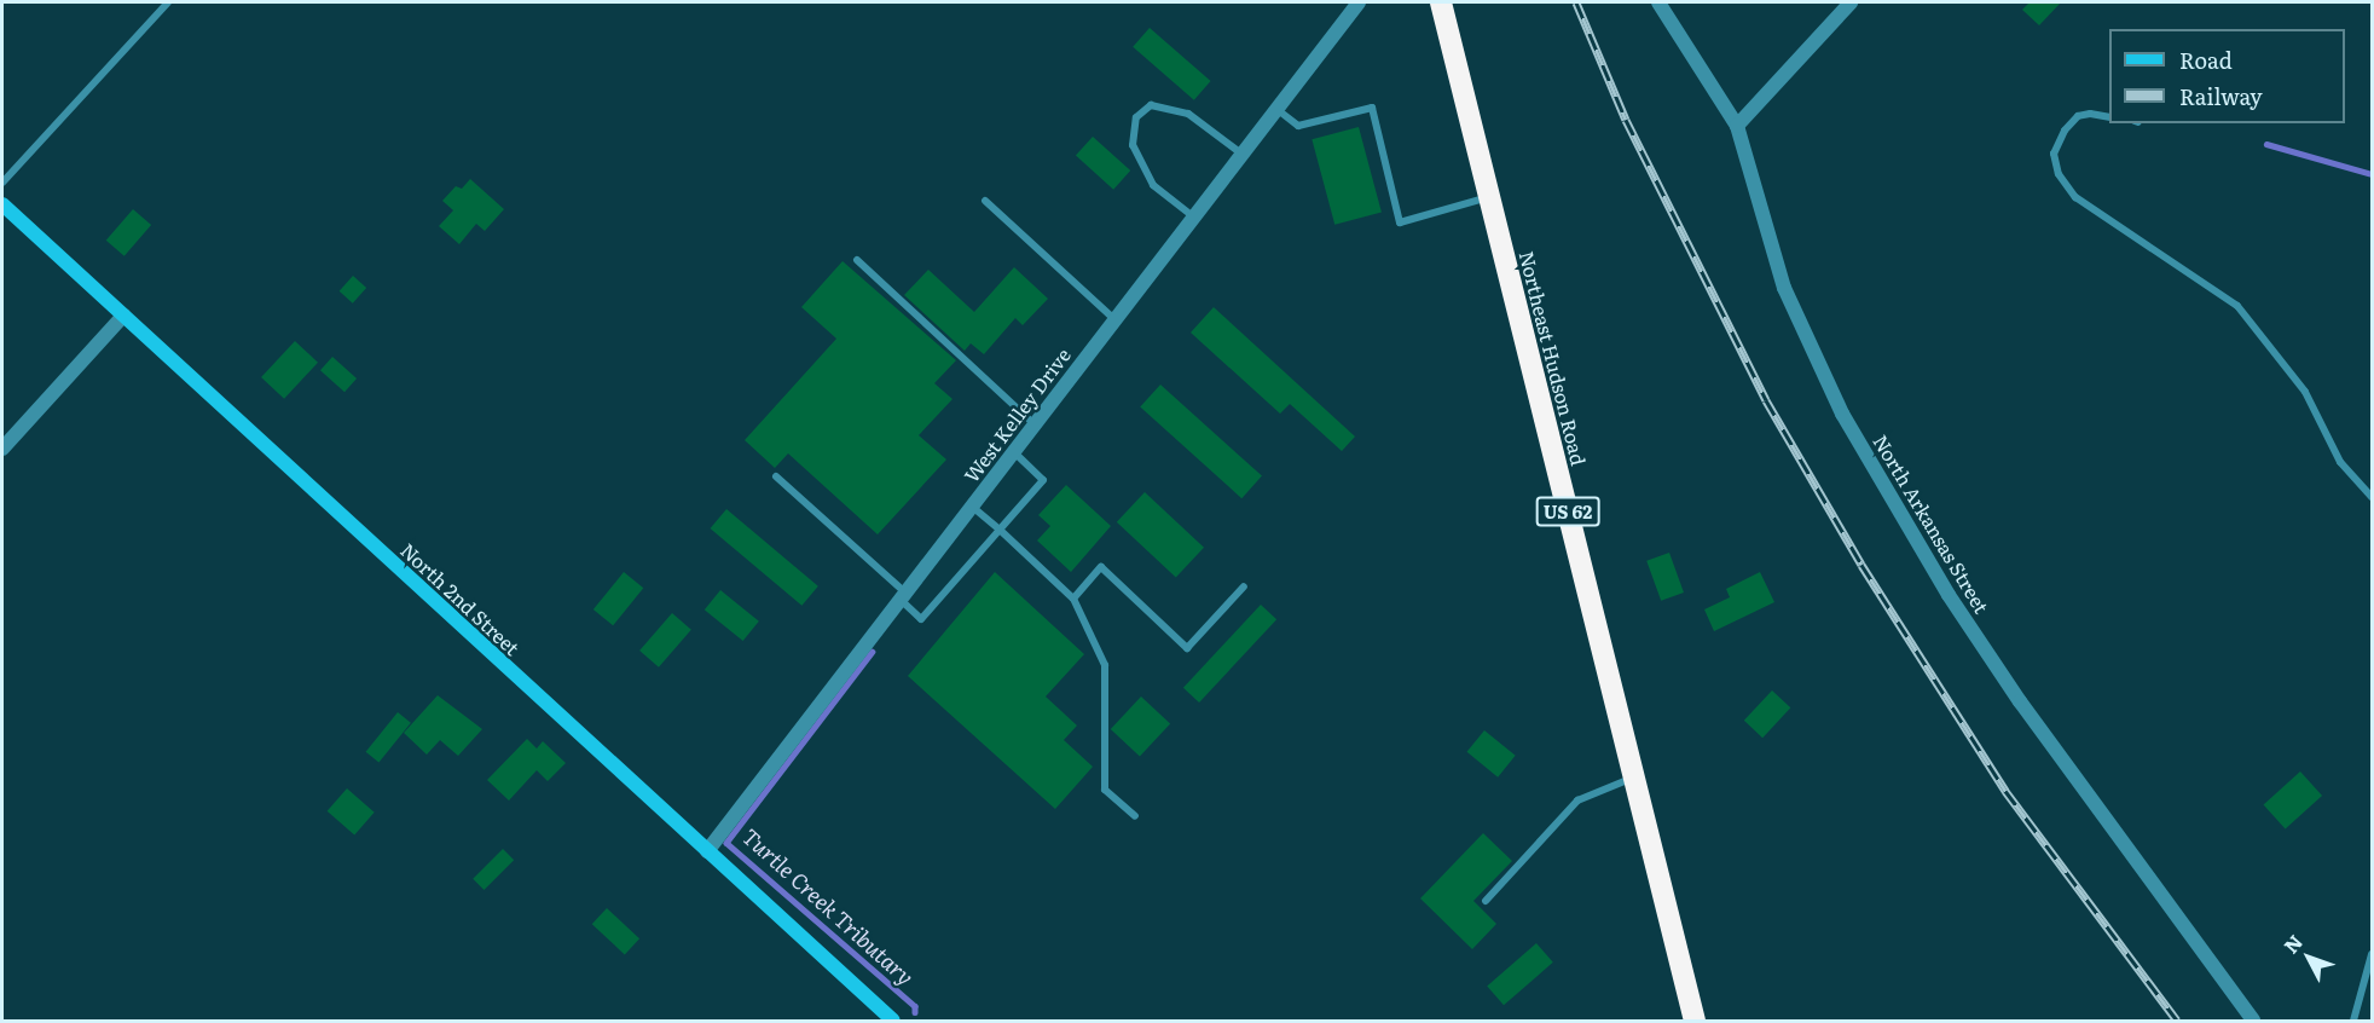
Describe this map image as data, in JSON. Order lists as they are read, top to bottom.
{
  "streets": {
    "highway": ["Northeast Hudson Road", "US 62"],
    "main road": ["North 2nd Street"],
    "street": ["West Kelley Drive", "North Arkansas Street"]
  },
  "crossings": [
    ["West Kelley Drive", "North 2nd Street"]
  ],
  "water": ["Turtle Creek Tributary"],
  "legend": ["Road", "Railway"],
  "north": "top left"
}
